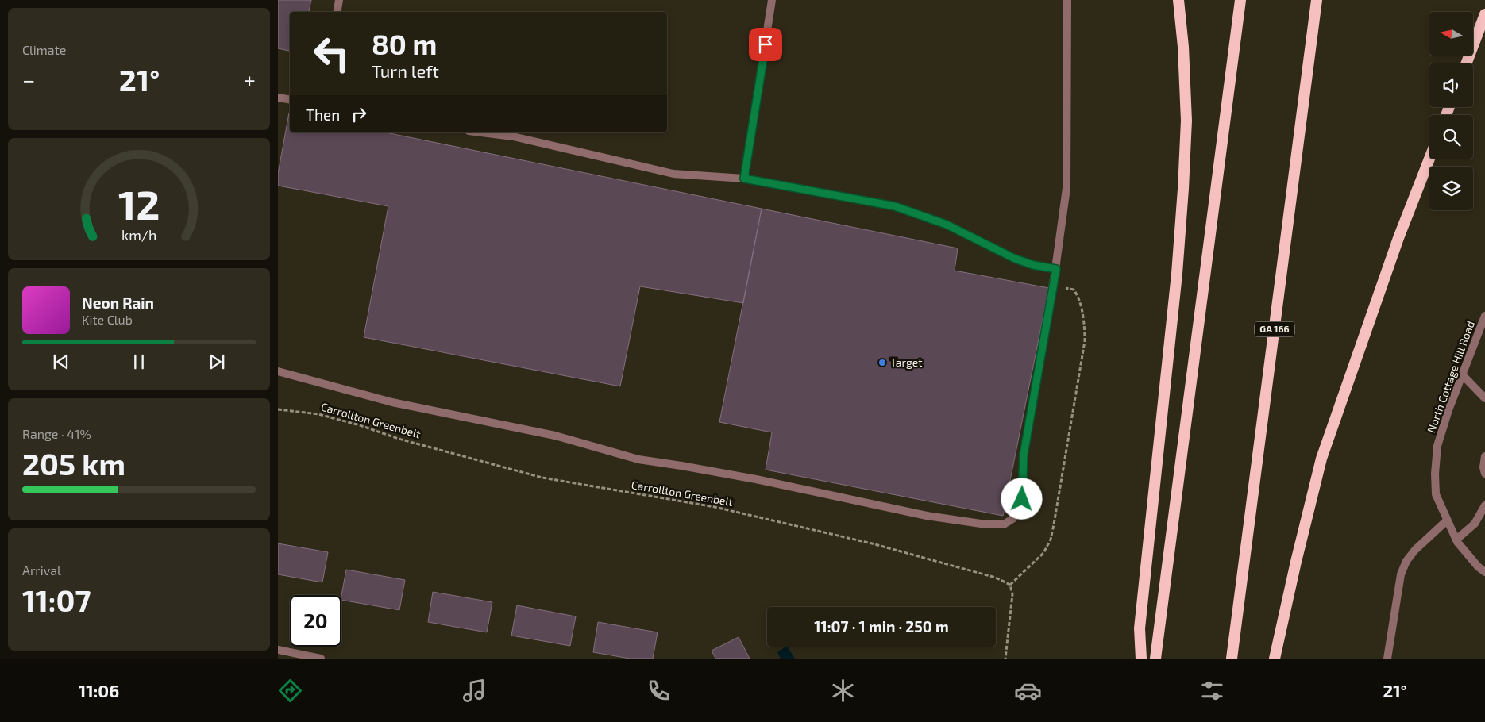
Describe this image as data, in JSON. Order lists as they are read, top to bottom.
{
  "streets": {
    "highway": ["GA 166"],
    "street": ["North Cottage Hill Road"],
    "path": ["Carrollton Greenbelt"]
  },
  "places": ["Target"],
  "north": "left",
  "page": {
    "tile": [
      "Climate",
      ["Range · 41%", "205 km"],
      ["Arrival", "11:07"]
    ],
    "turn": ["80 m", "Turn left"],
    "heat": ["−", "21°", "+"],
    "then": "Then",
    "song": ["Neon Rain", "Kite Club"],
    "limit": "20",
    "trip": "11:07 · 1 min · 250 m",
    "tabs": ["11:06", "21°"],
    "gauge": ["12", "km/h"]
  }
}
